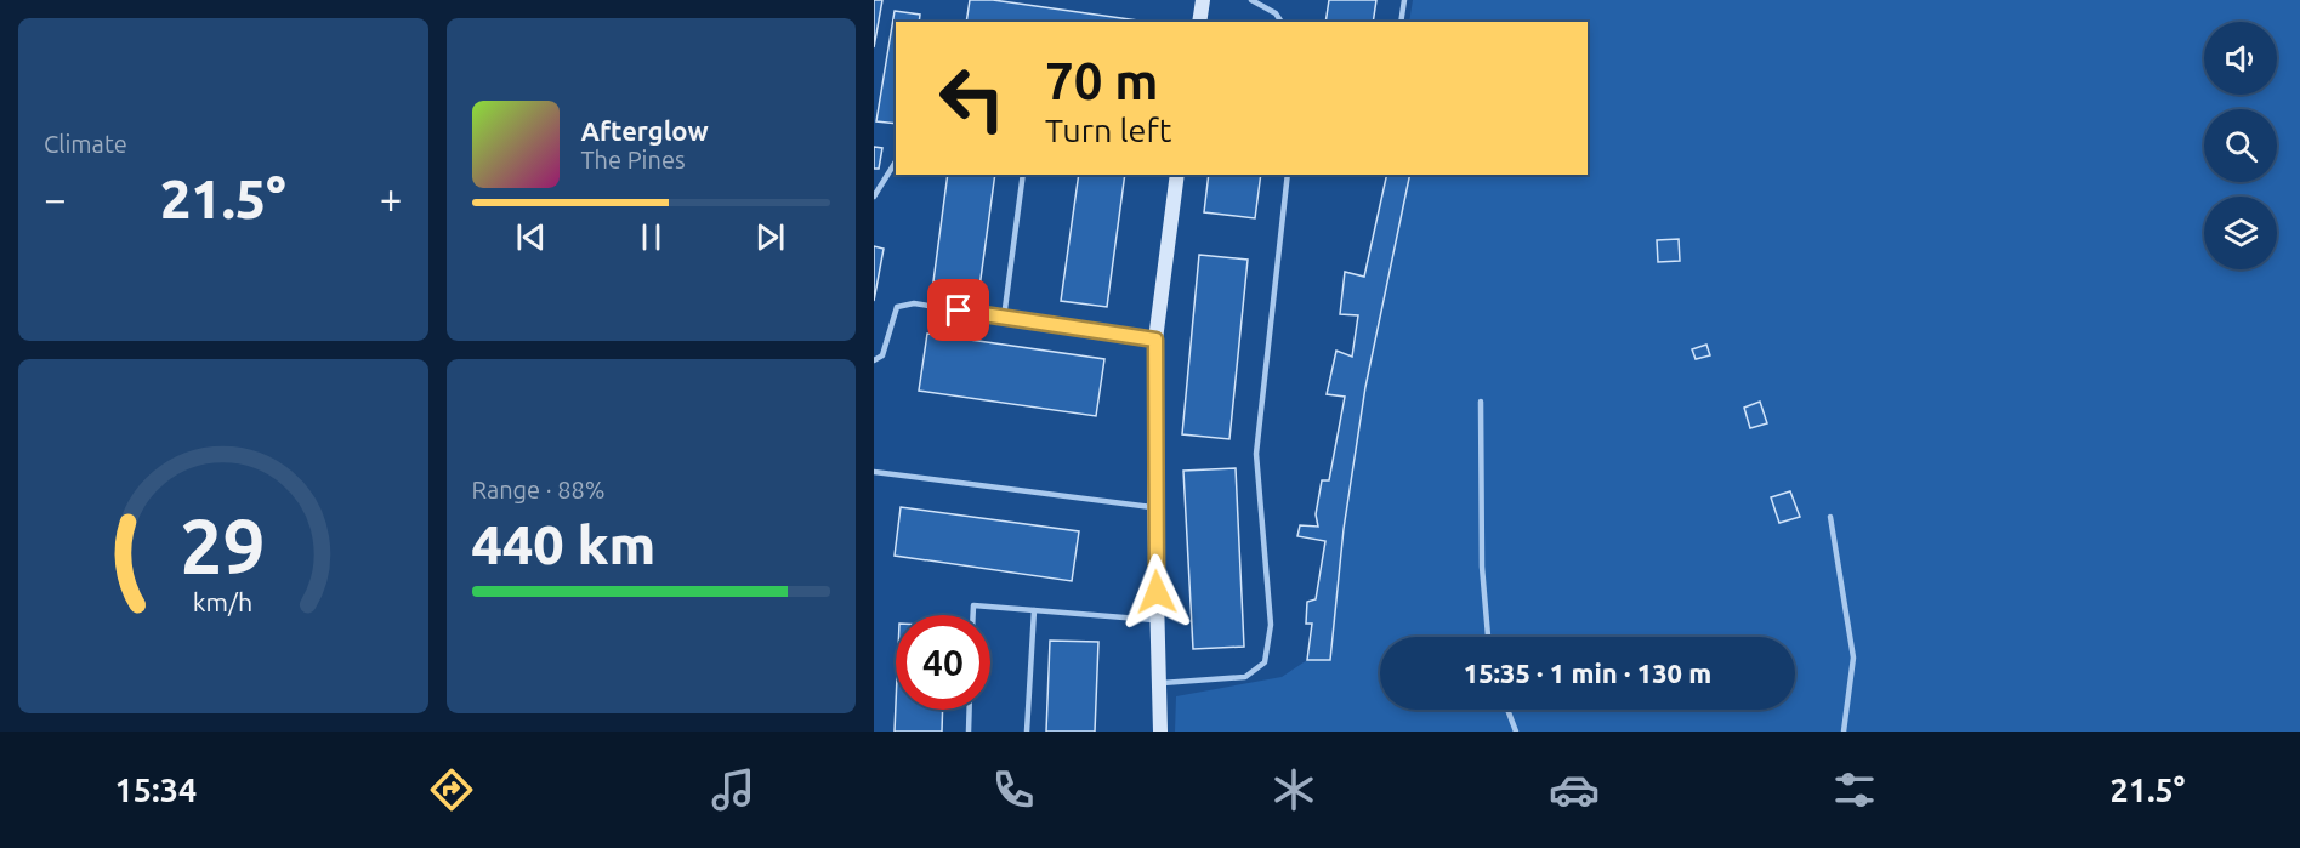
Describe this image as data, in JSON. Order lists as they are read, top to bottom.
{
  "page": {
    "tile": [
      "Climate",
      ["Range · 88%", "440 km"]
    ],
    "turn": ["70 m", "Turn left"],
    "song": ["Afterglow", "The Pines"],
    "heat": ["−", "21.5°", "+"],
    "limit": "40",
    "trip": "15:35 · 1 min · 130 m",
    "tabs": ["15:34", "21.5°"],
    "gauge": ["29", "km/h"]
  }
}
